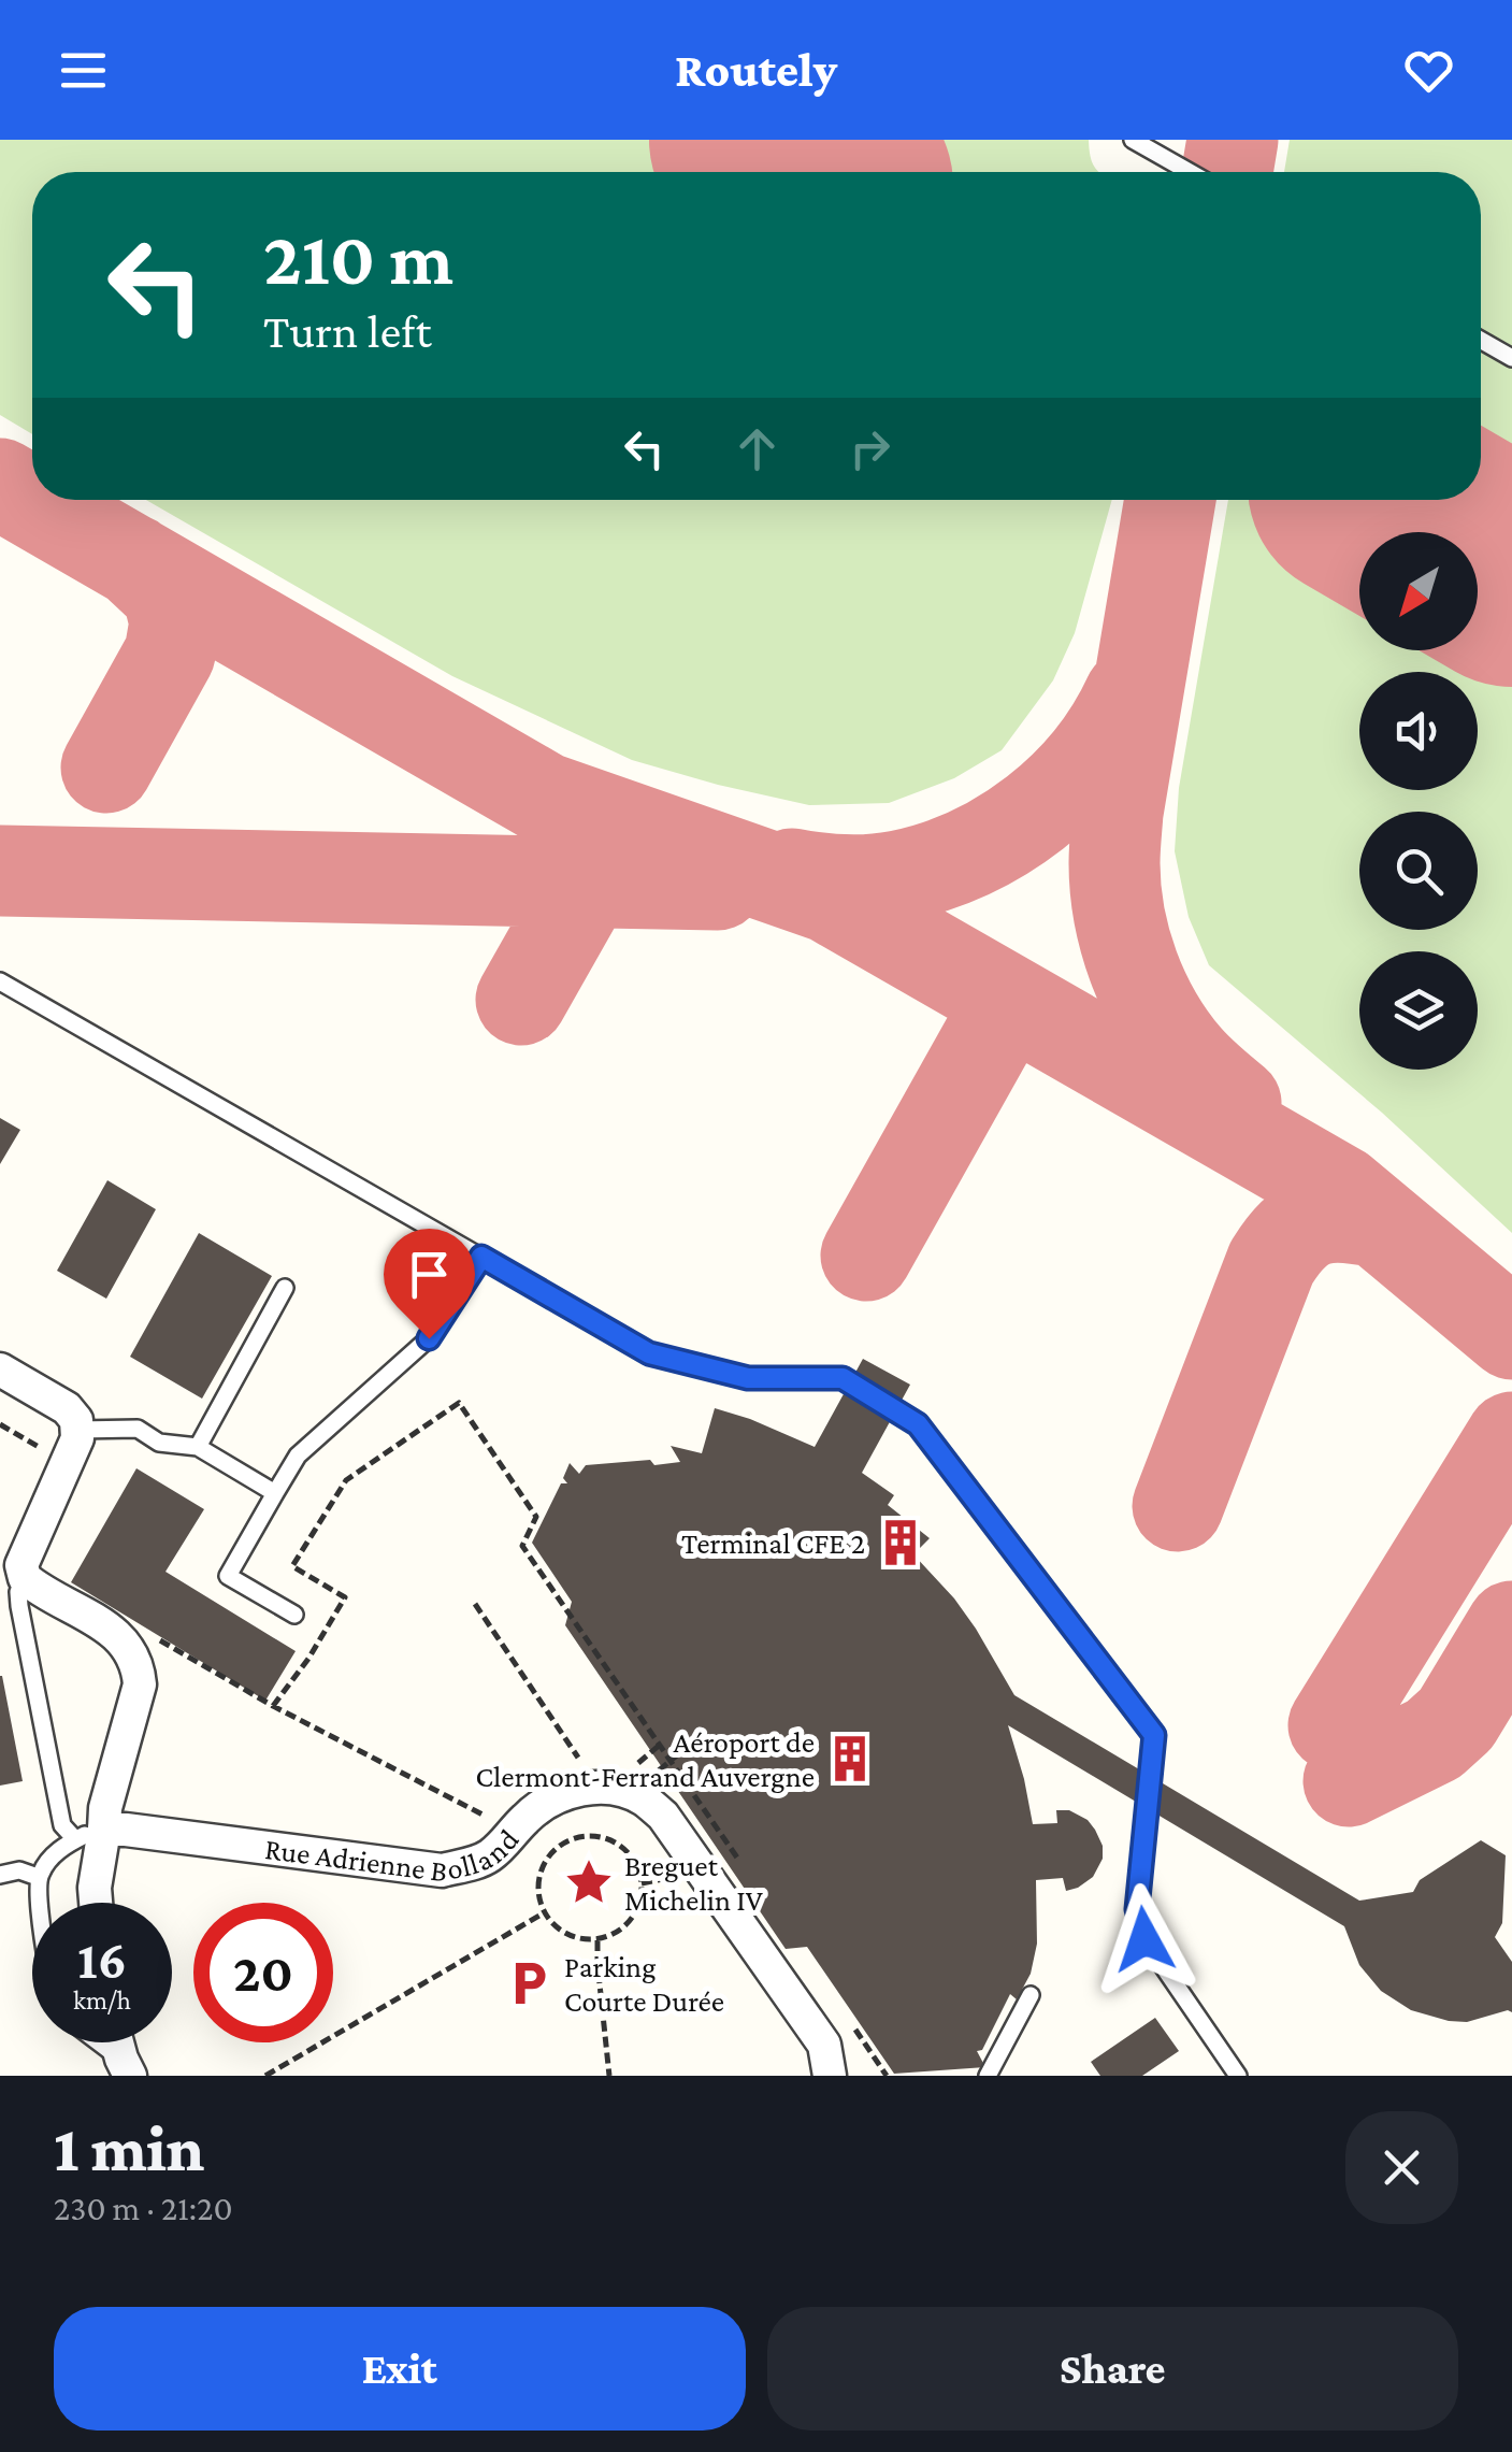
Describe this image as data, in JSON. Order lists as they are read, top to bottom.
{
  "streets": {
    "street": ["Rue Adrienne Bolland"]
  },
  "places": {
    "building": ["Terminal CFE 2", "Aéroport de Clermont-Ferrand Auvergne"],
    "place": ["Breguet Michelin IV"],
    "parking": ["Parking Courte Durée"]
  },
  "north": "bottom left",
  "page": {
    "header": "Routely",
    "turn": ["210 m", "Turn left"],
    "speed": "16 km/h",
    "limit": "20",
    "heading": ["1 min", "230 m · 21:20"],
    "buttons": ["Exit", "Share"]
  }
}
